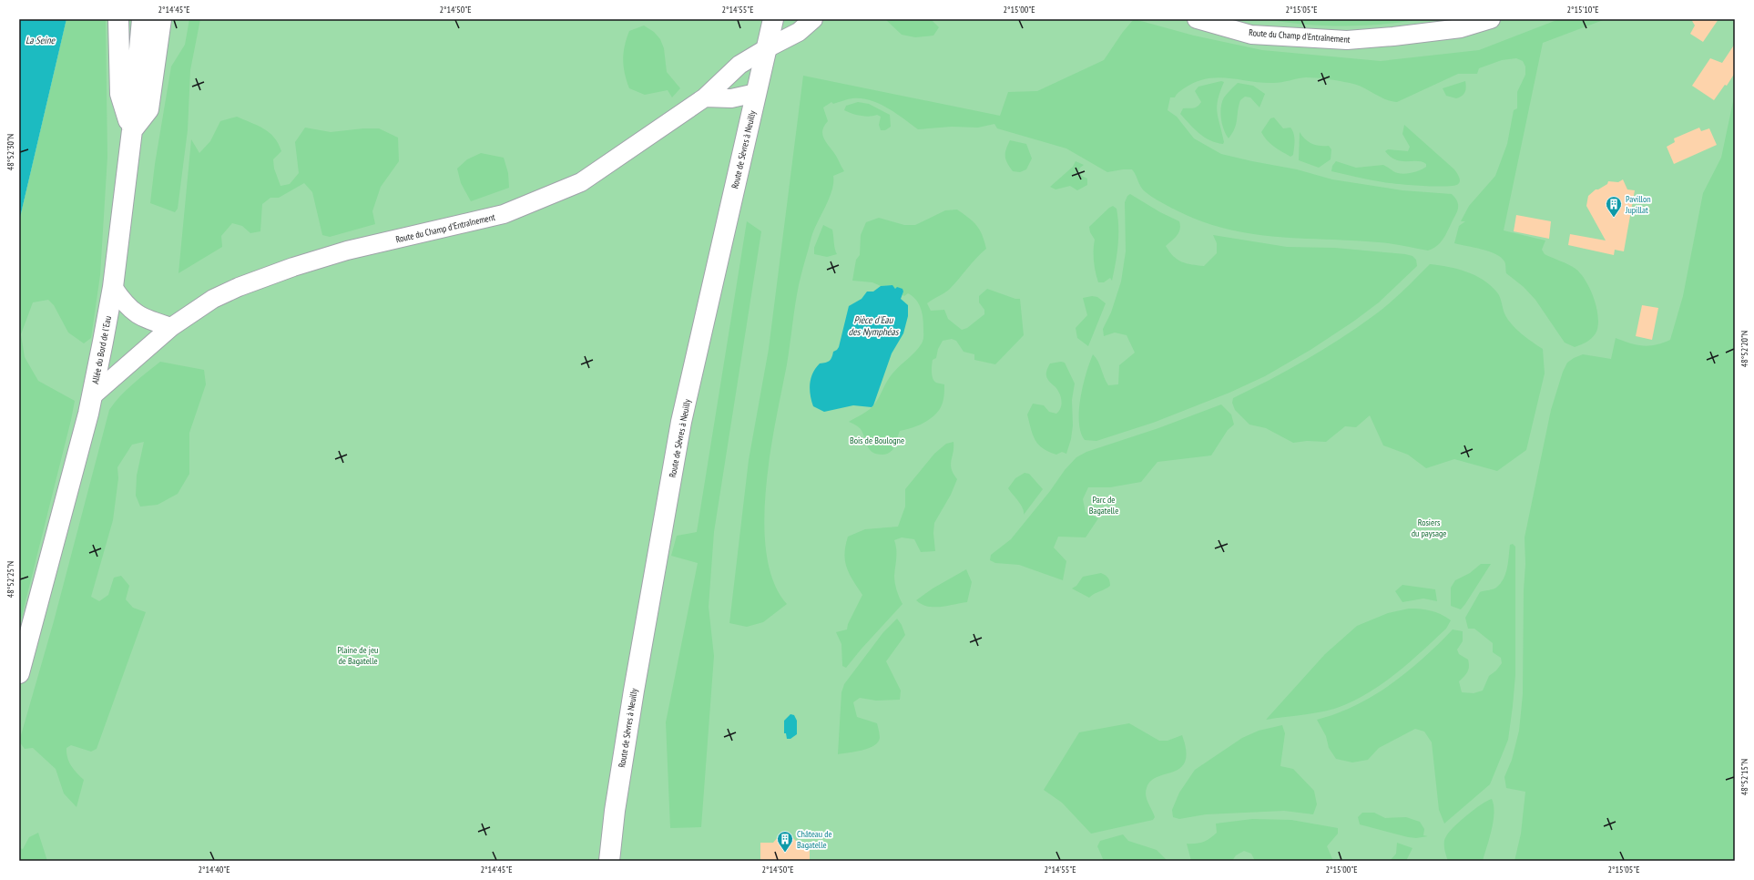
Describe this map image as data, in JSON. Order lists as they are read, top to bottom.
{
  "streets": {
    "main road": ["Route de Sèvres à Neuilly", "Allée du Bord de l'Eau"],
    "street": ["Route du Champ d'Entraînement"]
  },
  "crossings": [
    ["Route du Champ d'Entraînement", "Route de Sèvres à Neuilly"],
    ["Route du Champ d'Entraînement", "Allée du Bord de l'Eau"]
  ],
  "water": ["La Seine", "Pièce d'Eau des Nymphéas"],
  "parks": [
    "Bois de Boulogne",
    "Parc de Bagatelle",
    "Rosiers du paysage",
    "Plaine de jeu de Bagatelle"
  ],
  "places": {
    "building": ["Pavillon Jupillat", "Château de Bagatelle"]
  },
  "coordinates": [
    "2°14'45\"E",
    "2°14'50\"E",
    "2°14'55\"E",
    "2°15'00\"E",
    "2°15'05\"E",
    "2°15'10\"E",
    "48°52'30\"N",
    "48°52'20\"N",
    "48°52'25\"N",
    "48°52'15\"N",
    "2°14'40\"E"
  ]
}
